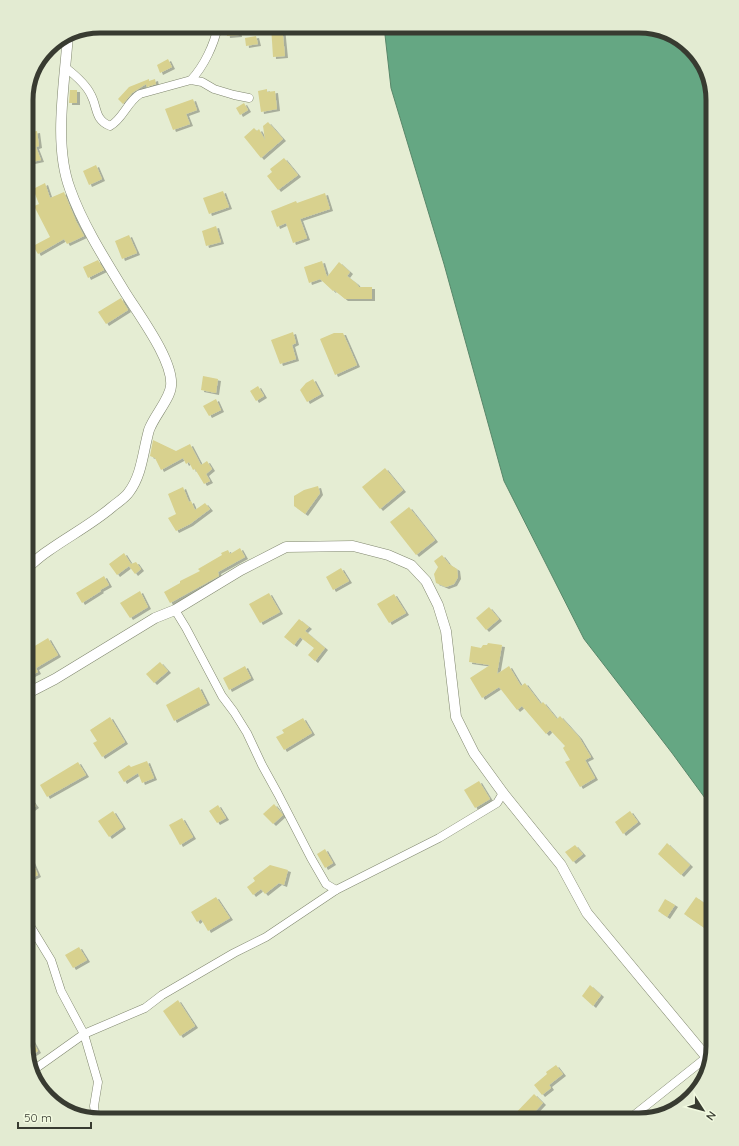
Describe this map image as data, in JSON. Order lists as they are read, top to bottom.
{
  "scale_bar": "50 m",
  "north": "bottom right"
}
